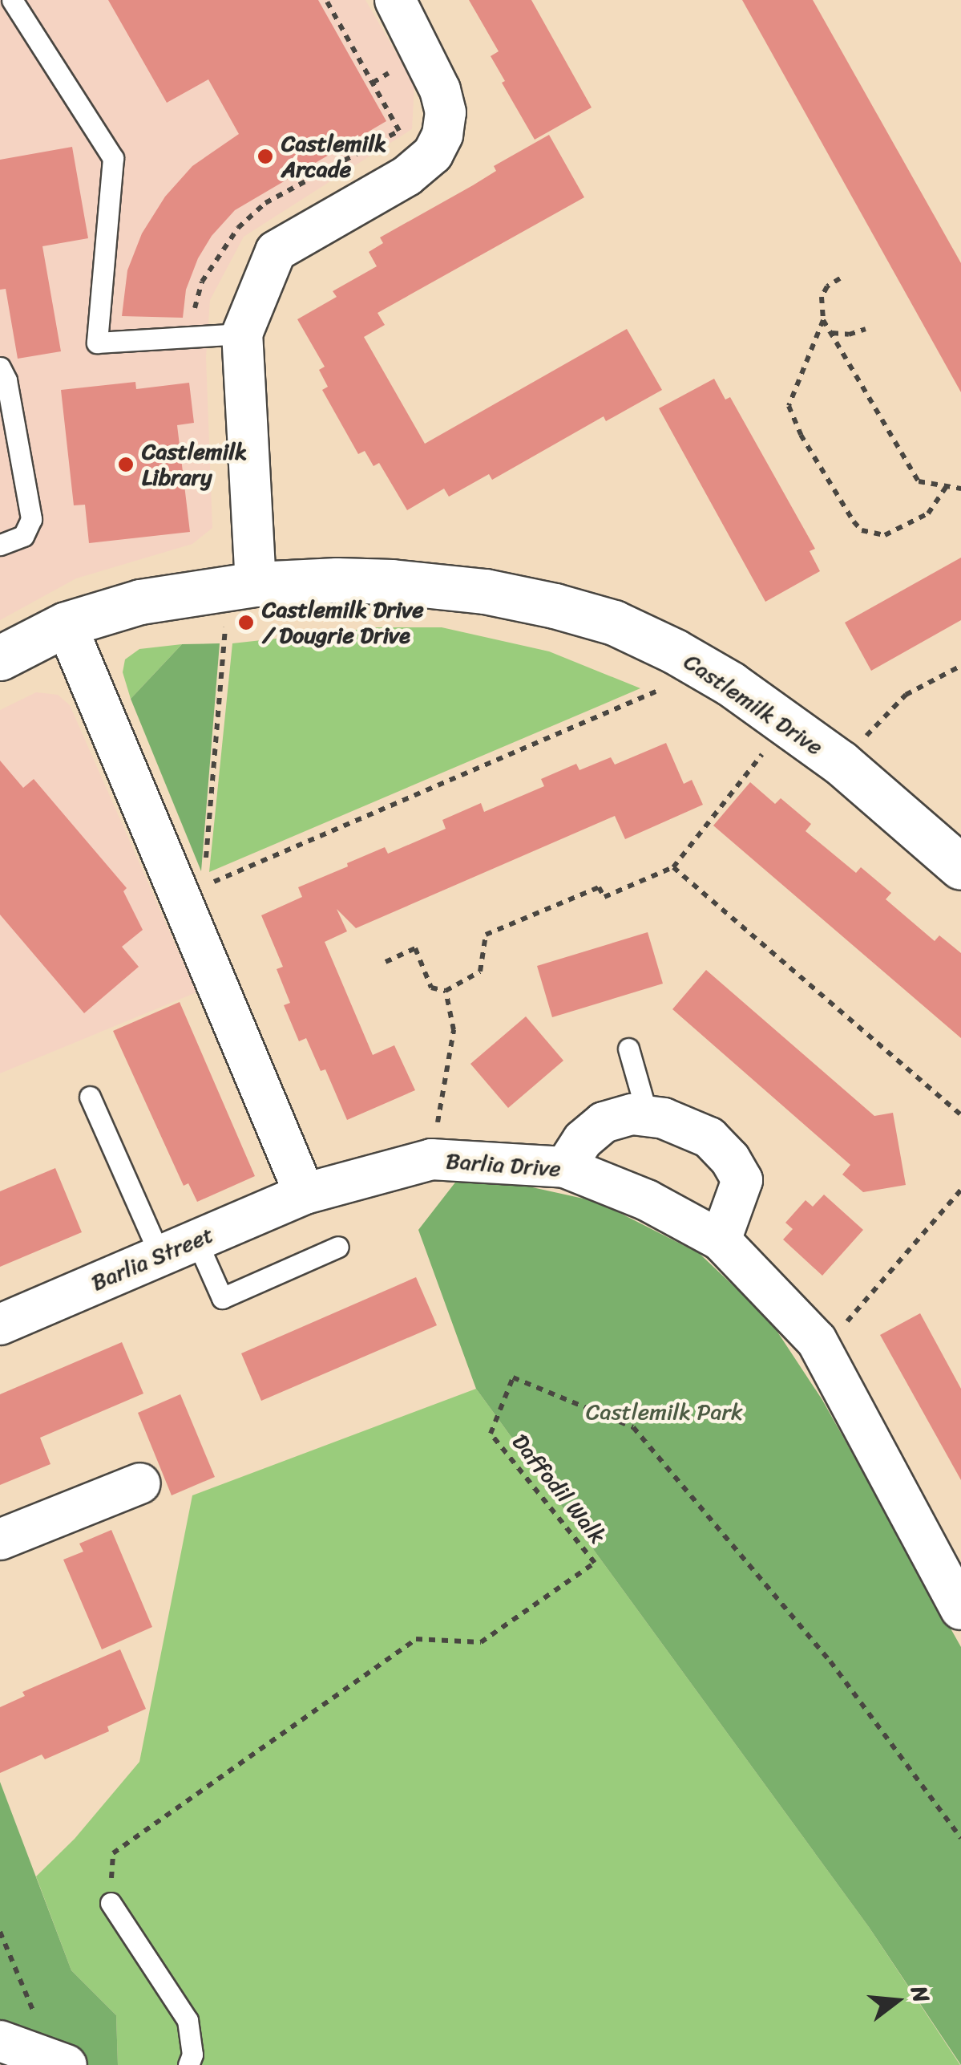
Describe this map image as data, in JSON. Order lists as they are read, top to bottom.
{
  "streets": {
    "street": ["Castlemilk Drive", "Barlia Drive", "Barlia Street"],
    "path": ["Daffodil Walk"]
  },
  "crossings": [
    ["Barlia Drive", "Barlia Street"]
  ],
  "parks": ["Castlemilk Park"],
  "places": ["Castlemilk Arcade", "Castlemilk Library", "Castlemilk Drive / Dougrie Drive"],
  "north": "right"
}
